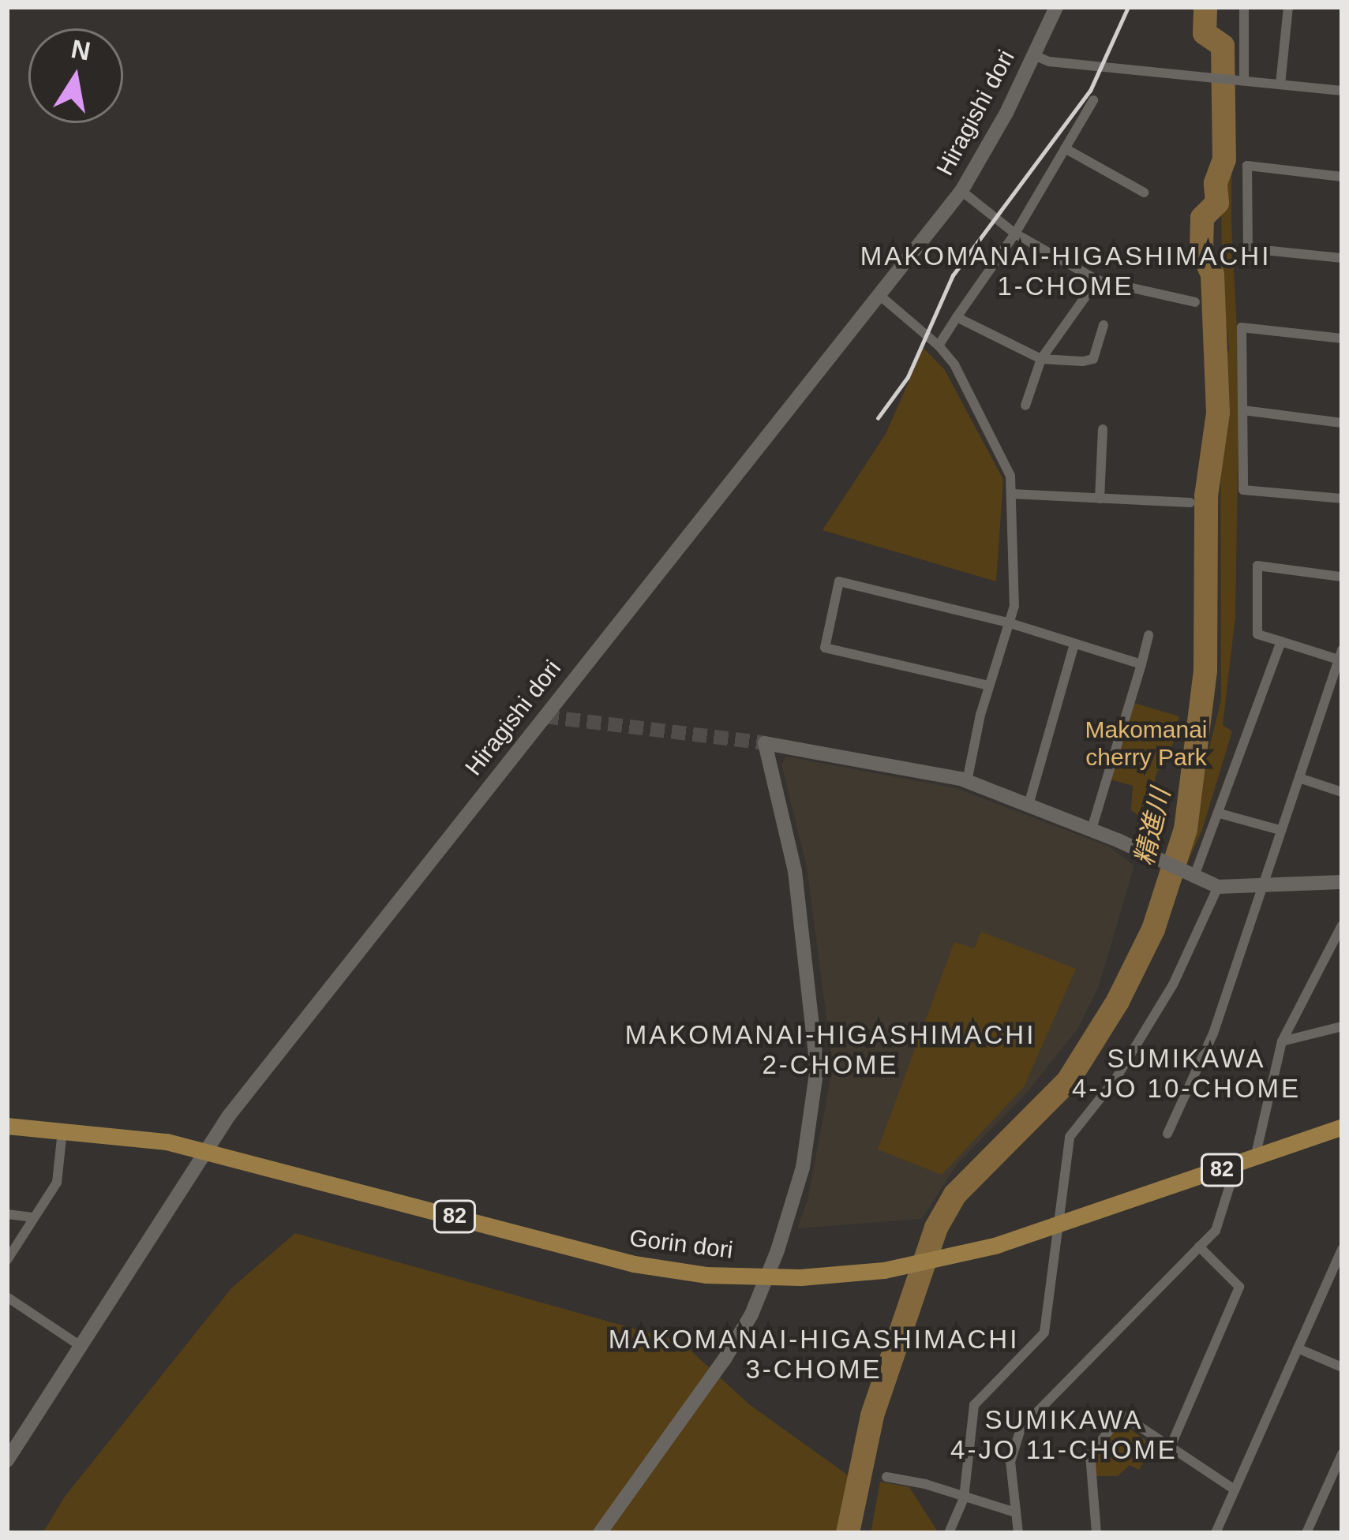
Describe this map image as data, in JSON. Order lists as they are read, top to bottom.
{
  "streets": {
    "main road": ["82", "Gorin dori"],
    "street": ["Hiragishi dori"]
  },
  "crossings": [
    ["Hiragishi dori", "Gorin dori"]
  ],
  "districts": [
    "MAKOMANAI-HIGASHIMACHI 1-CHOME",
    "MAKOMANAI-HIGASHIMACHI 2-CHOME",
    "SUMIKAWA 4-JO 10-CHOME",
    "MAKOMANAI-HIGASHIMACHI 3-CHOME",
    "SUMIKAWA 4-JO 11-CHOME"
  ],
  "water": ["精進川"],
  "parks": ["Makomanai cherry Park"],
  "north": "top"
}
